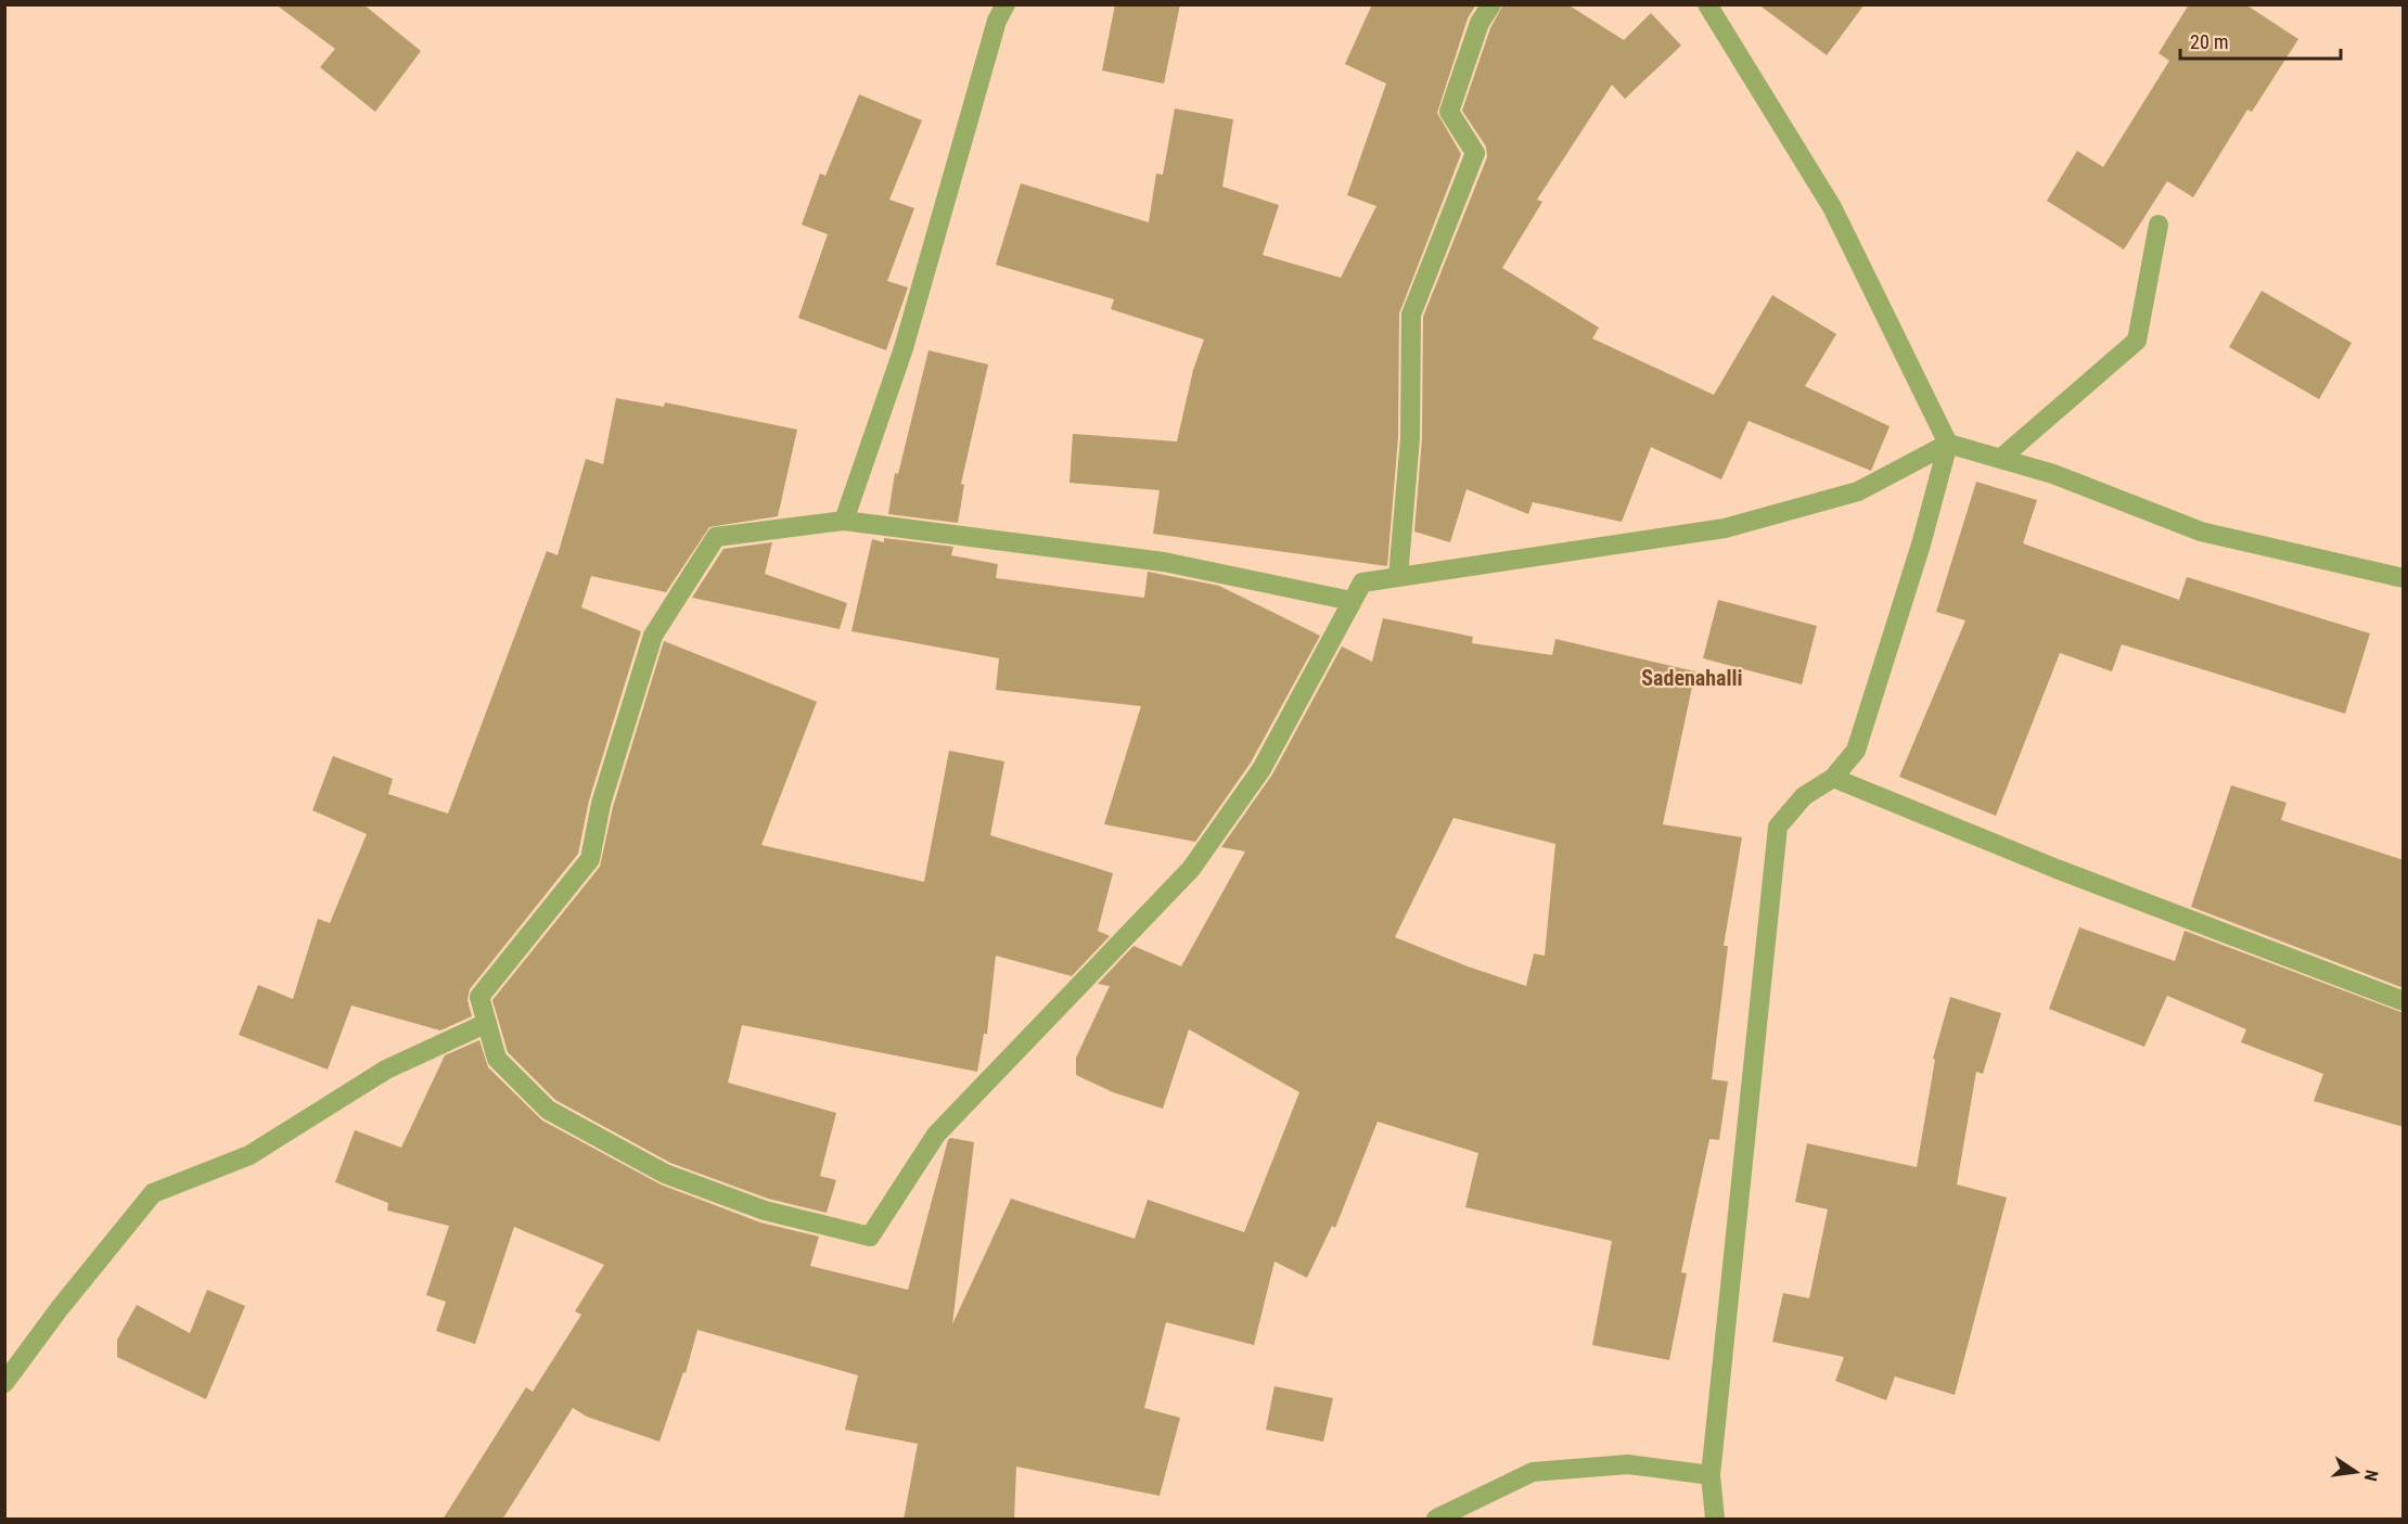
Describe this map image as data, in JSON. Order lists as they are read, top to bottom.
{
  "districts": ["Sadenahalli"],
  "scale_bar": "20 m",
  "north": "right"
}
